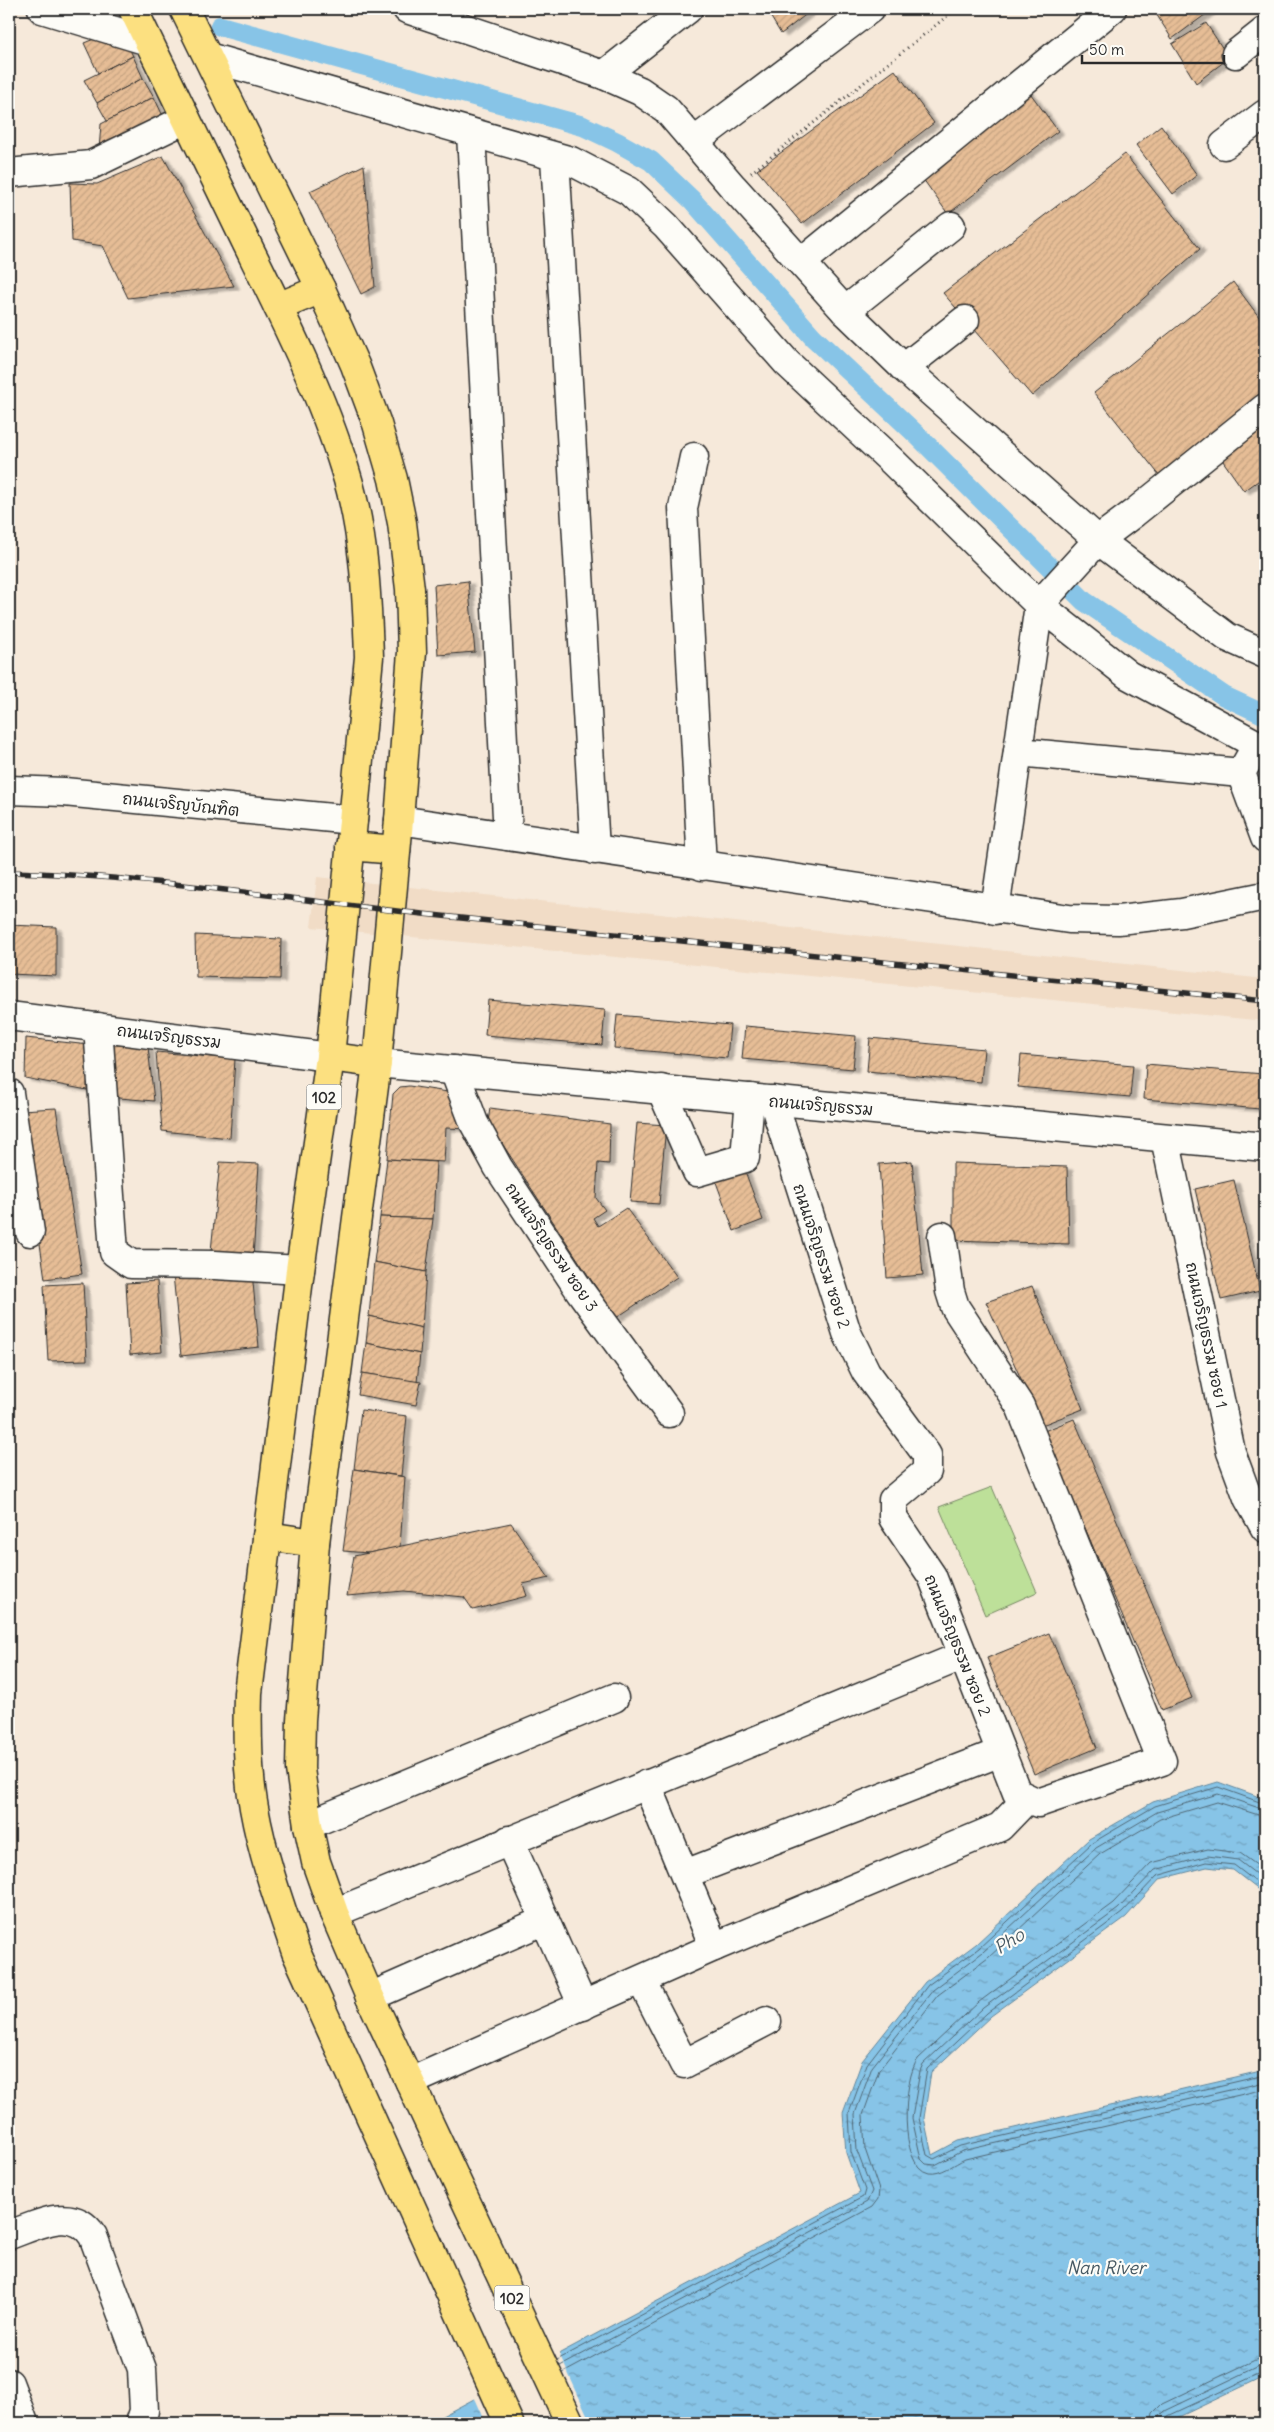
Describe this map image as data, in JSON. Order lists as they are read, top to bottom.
{
  "streets": {
    "main road": ["102"],
    "street": [
      "ถนนเจริญบัณฑิต",
      "ถนนเจริญธรรม",
      "ถนนเจริญธรรม ซอย 3",
      "ถนนเจริญธรรม ซอย 2",
      "ถนนเจริญธรรม ซอย 1"
    ]
  },
  "crossings": [
    ["ถนนเจริญบัณฑิต", "102"],
    ["ถนนเจริญธรรม", "102"],
    ["ถนนเจริญธรรม", "ถนนเจริญธรรม ซอย 3"],
    ["ถนนเจริญธรรม", "ถนนเจริญธรรม ซอย 2"],
    ["ถนนเจริญธรรม", "ถนนเจริญธรรม ซอย 1"]
  ],
  "water": ["Pho", "Nan River"],
  "scale_bar": "50 m"
}
